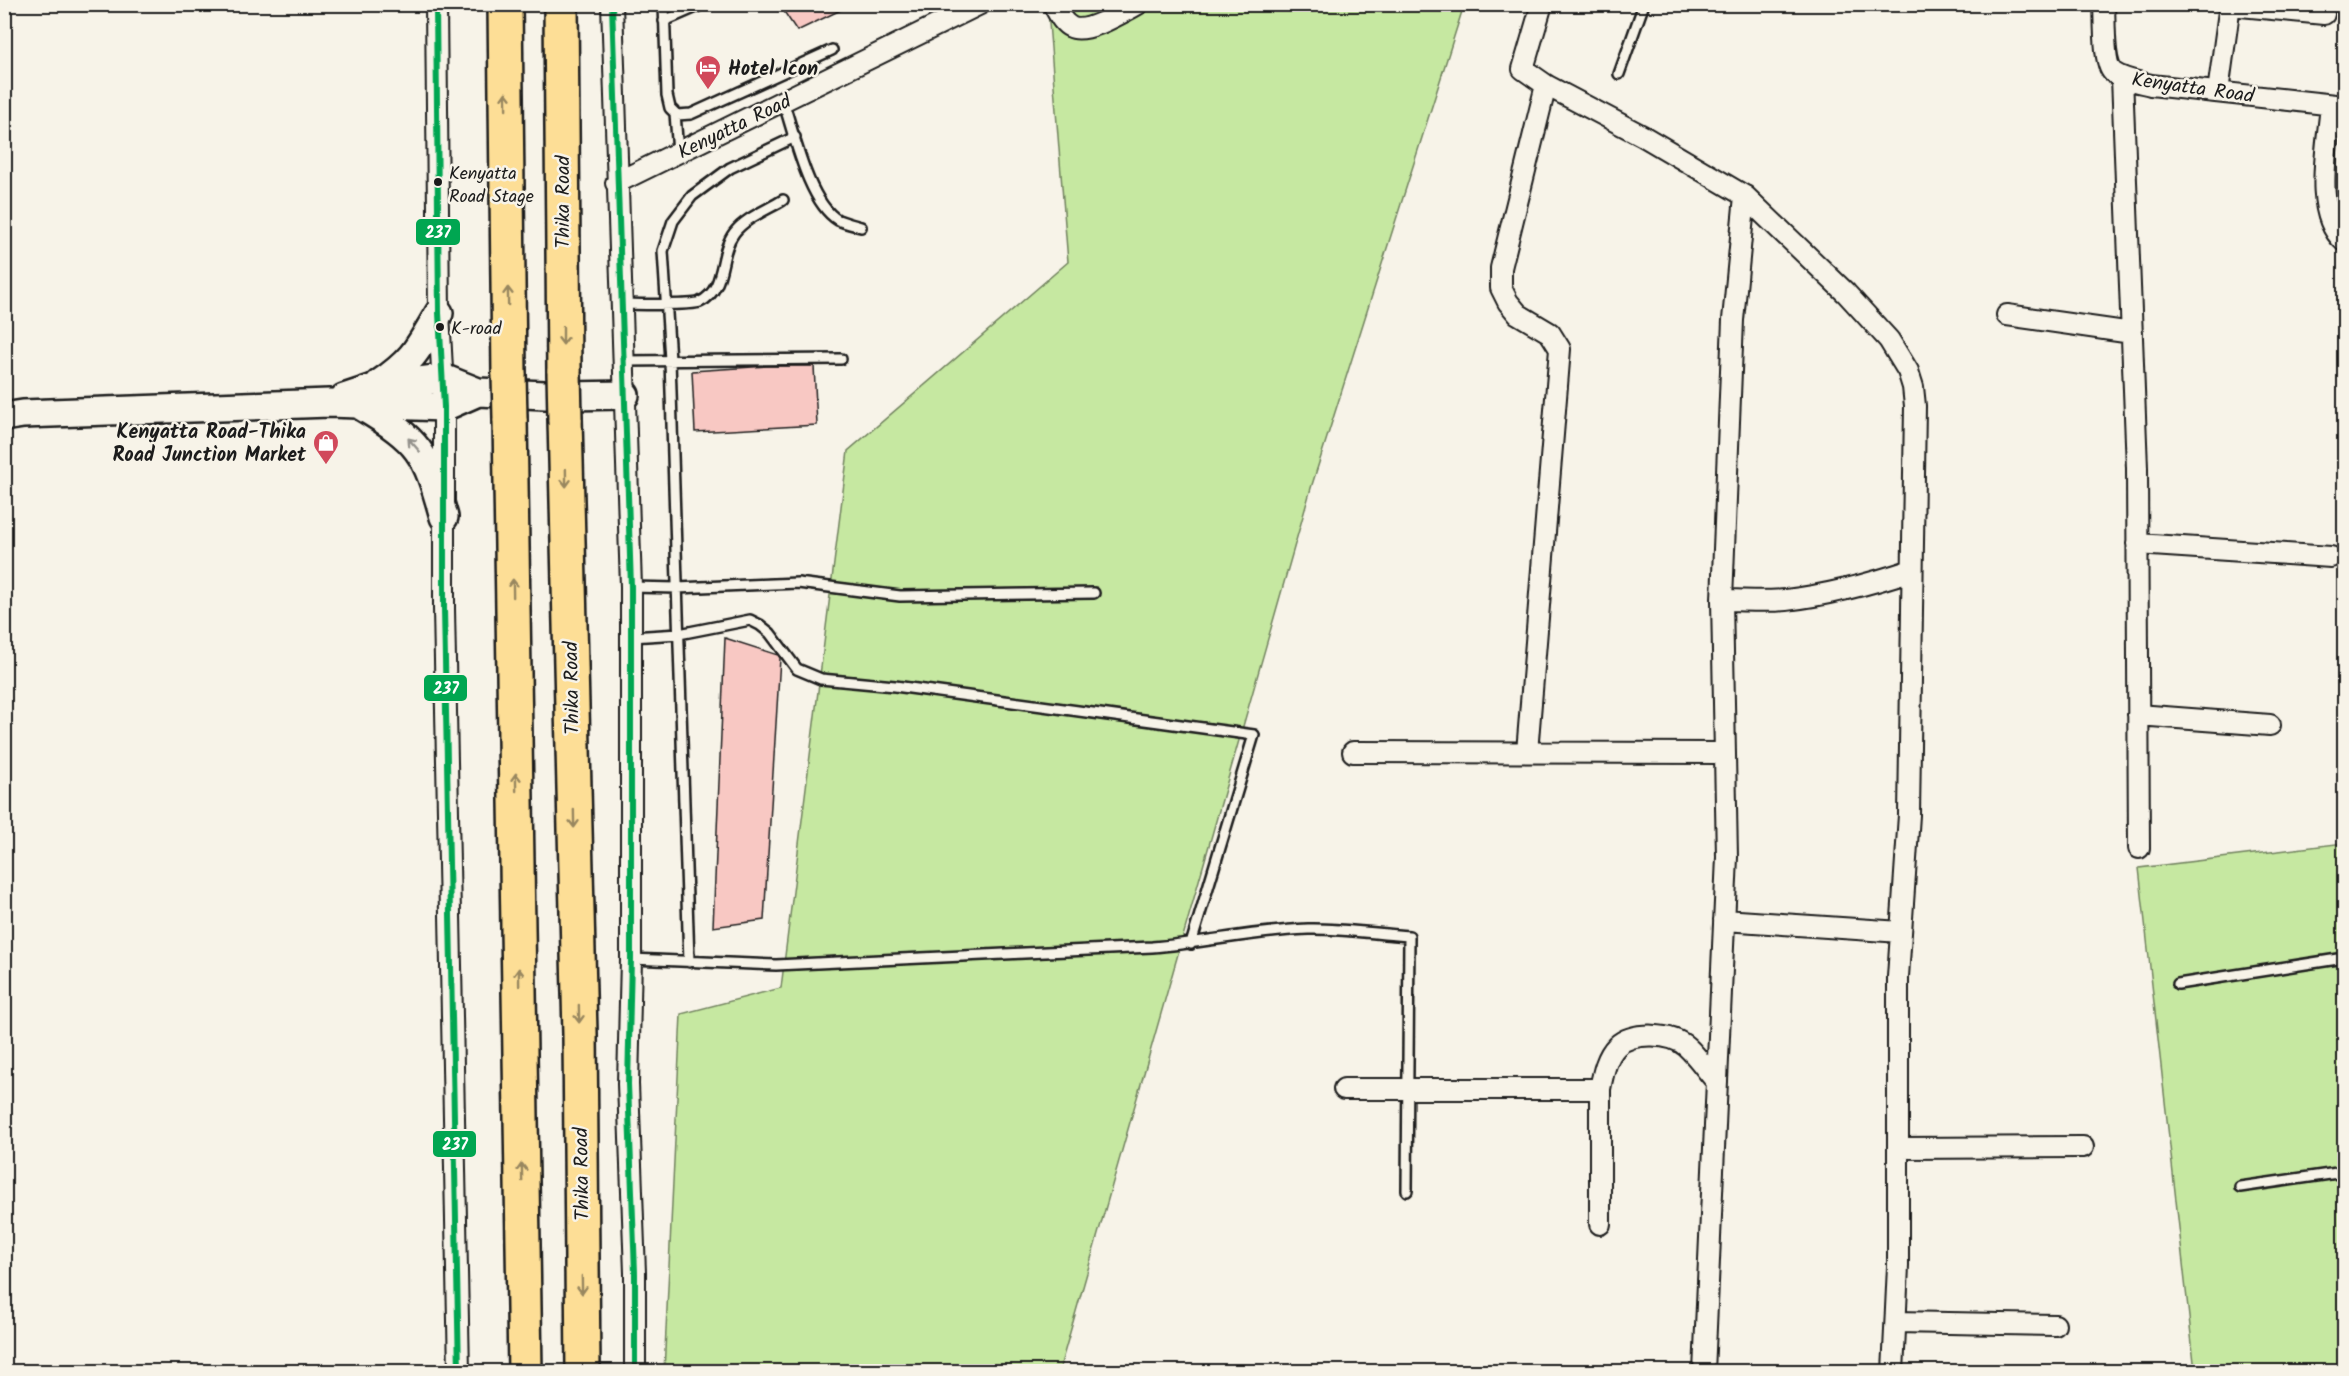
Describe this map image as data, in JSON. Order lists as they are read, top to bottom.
{
  "streets": {
    "highway": ["Thika Road"],
    "street": ["Kenyatta Road"]
  },
  "places": {
    "hotel": ["Hotel Icon"],
    "other": ["Kenyatta Road Stage", "K-road"],
    "shop": ["Kenyatta Road-Thika Road Junction Market"]
  },
  "lines": ["transit line 237"]
}
